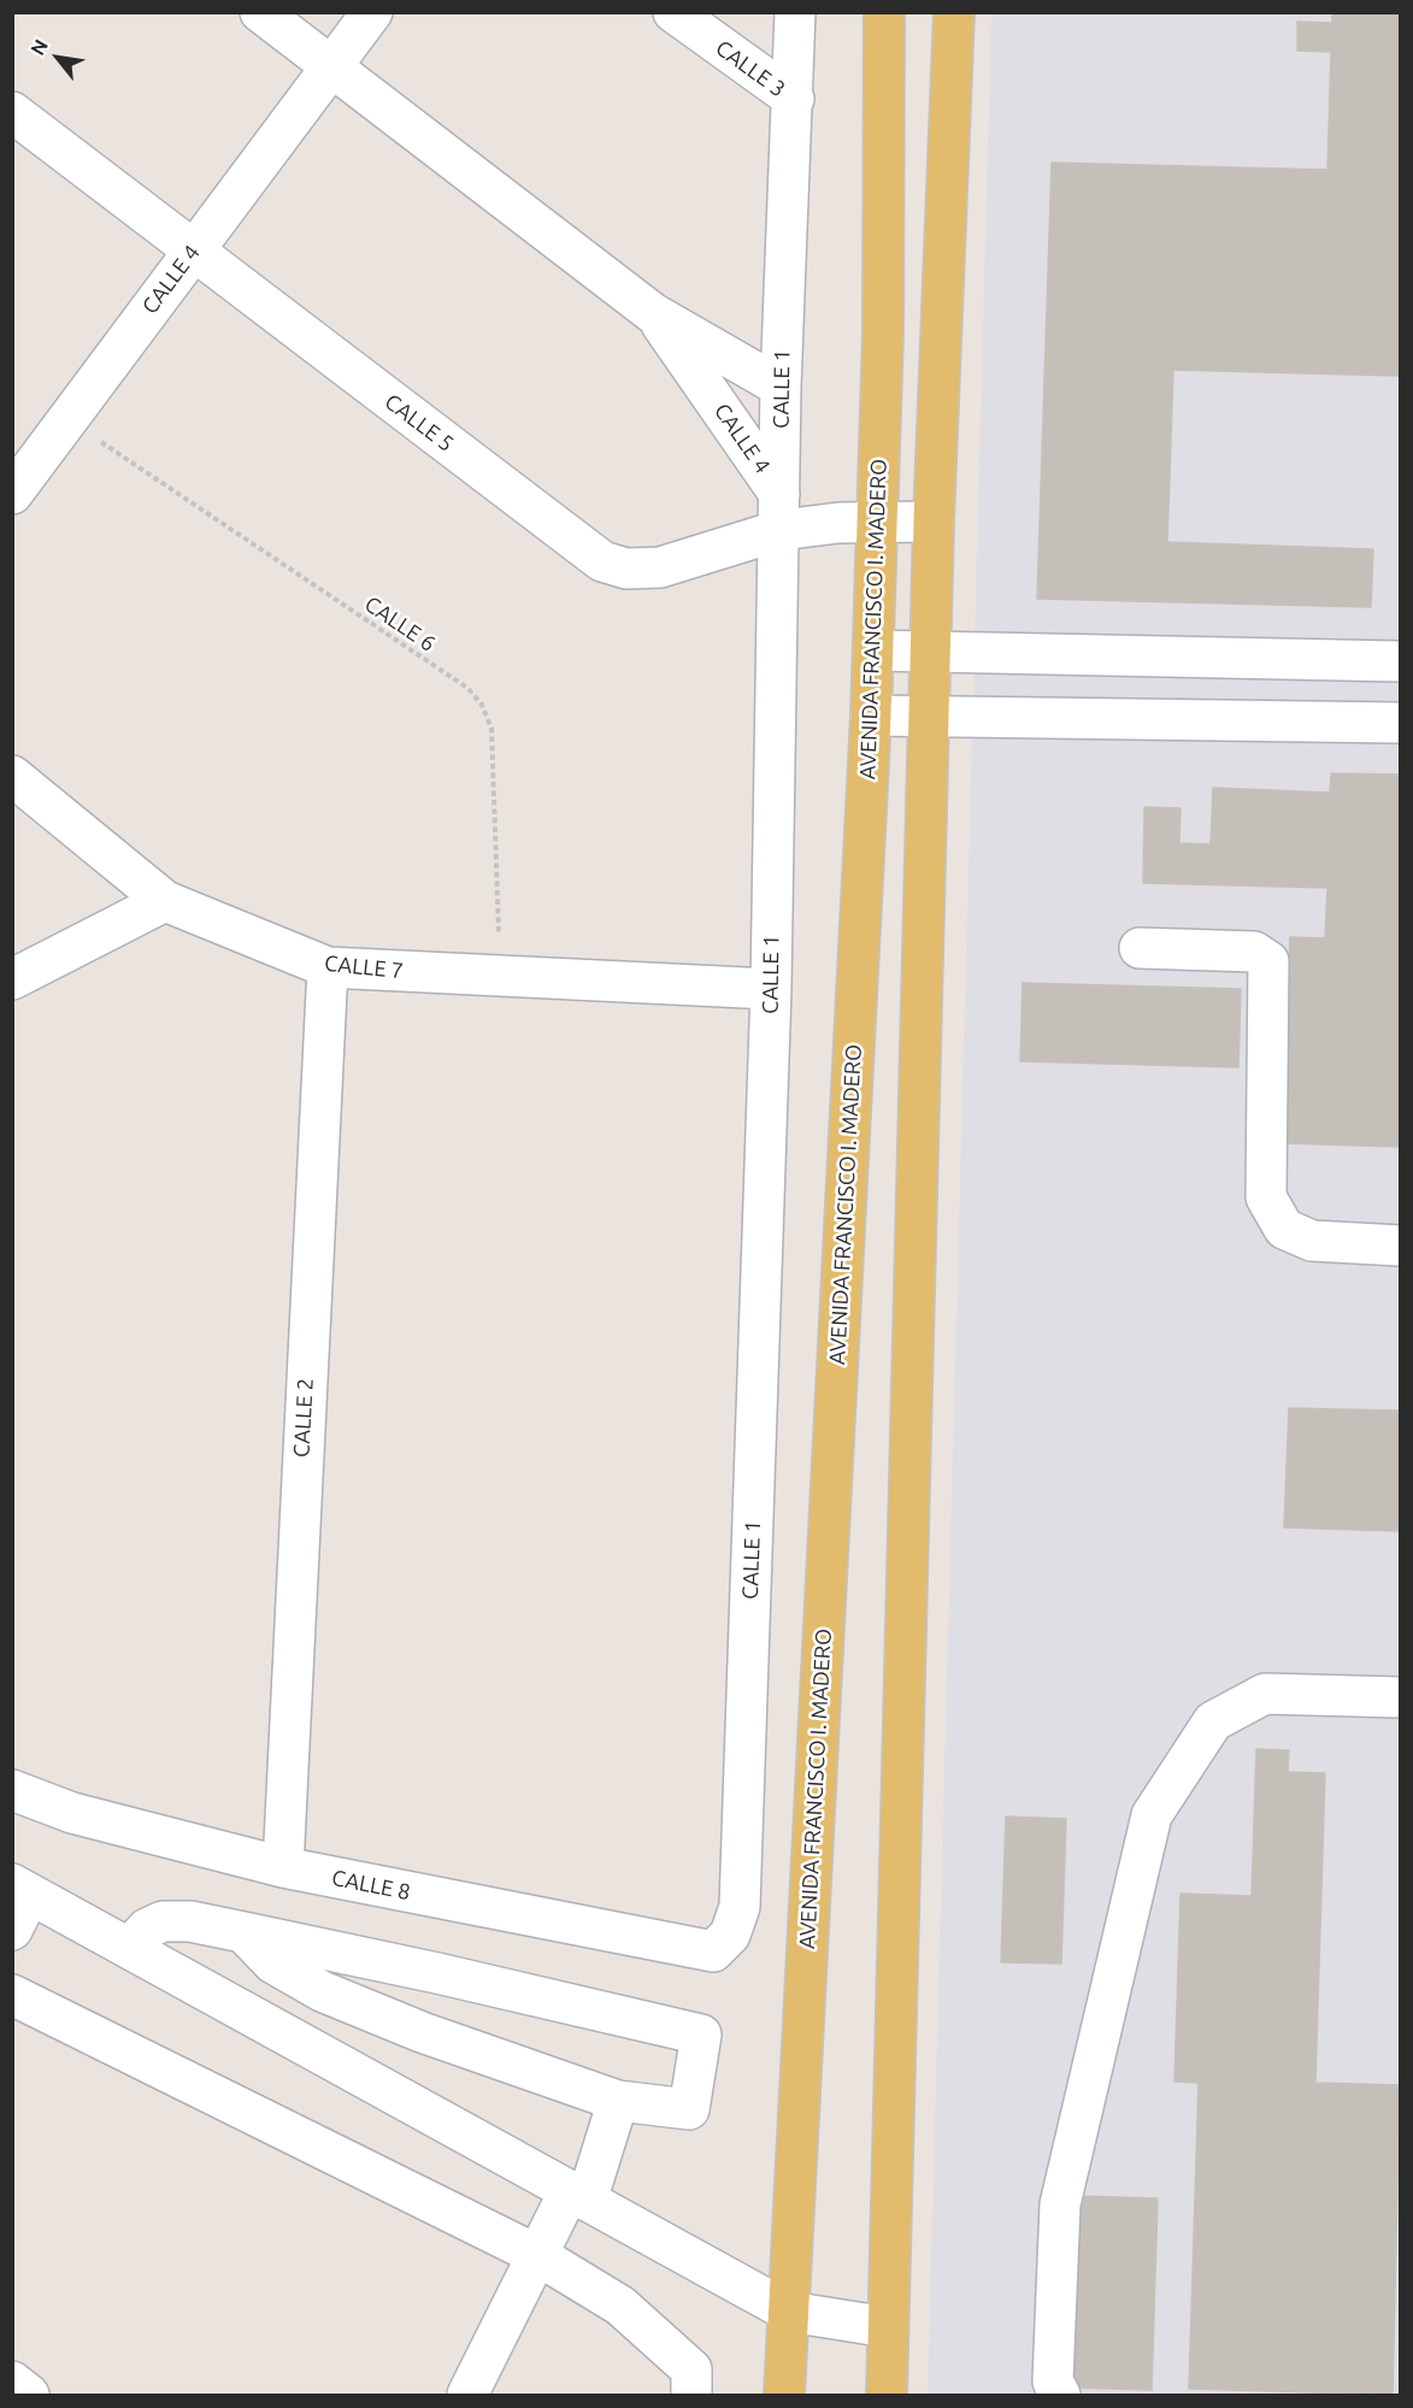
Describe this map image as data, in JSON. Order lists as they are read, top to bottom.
{
  "streets": {
    "main road": ["AVENIDA FRANCISCO I. MADERO"],
    "street": [
      "CALLE 3",
      "CALLE 4",
      "CALLE 1",
      "CALLE 5",
      "CALLE 7",
      "CALLE 2",
      "CALLE 8"
    ],
    "path": ["CALLE 6"]
  },
  "crossings": [
    ["CALLE 3", "CALLE 1"],
    ["CALLE 4", "CALLE 1"],
    ["CALLE 4", "CALLE 5"],
    ["CALLE 4", "CALLE 6"],
    ["CALLE 1", "CALLE 5"],
    ["CALLE 1", "CALLE 7"],
    ["CALLE 1", "CALLE 8"],
    ["CALLE 5", "AVENIDA FRANCISCO I. MADERO"],
    ["CALLE 6", "CALLE 7"],
    ["CALLE 7", "CALLE 2"],
    ["CALLE 2", "CALLE 8"]
  ],
  "north": "top left"
}
